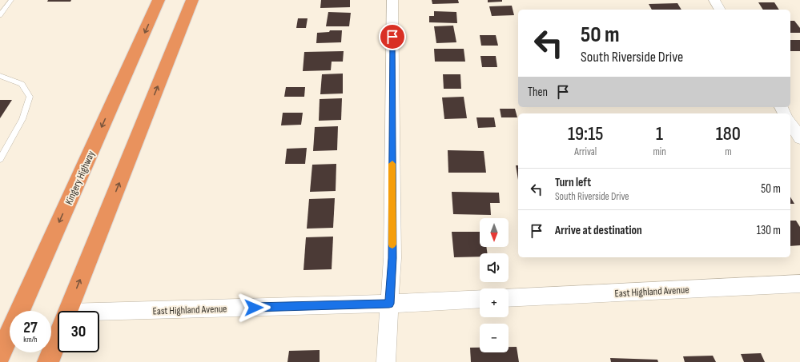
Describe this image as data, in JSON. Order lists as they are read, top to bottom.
{
  "streets": {
    "highway": ["Kingery Highway"],
    "street": ["East Highland Avenue"]
  },
  "north": "bottom",
  "page": {
    "turn": ["50 m", "South Riverside Drive"],
    "then": "Then",
    "eta": [
      "19:15",
      "Arrival",
      "1",
      "min",
      "180",
      "m"
    ],
    "list": [
      {
        "name": "Turn left",
        "note": "South Riverside Drive",
        "value": "50 m"
      },
      {
        "name": "Arrive at destination",
        "value": "130 m"
      }
    ],
    "map_buttons": ["+", "−"],
    "speed": "27 km/h",
    "limit": "30"
  }
}
